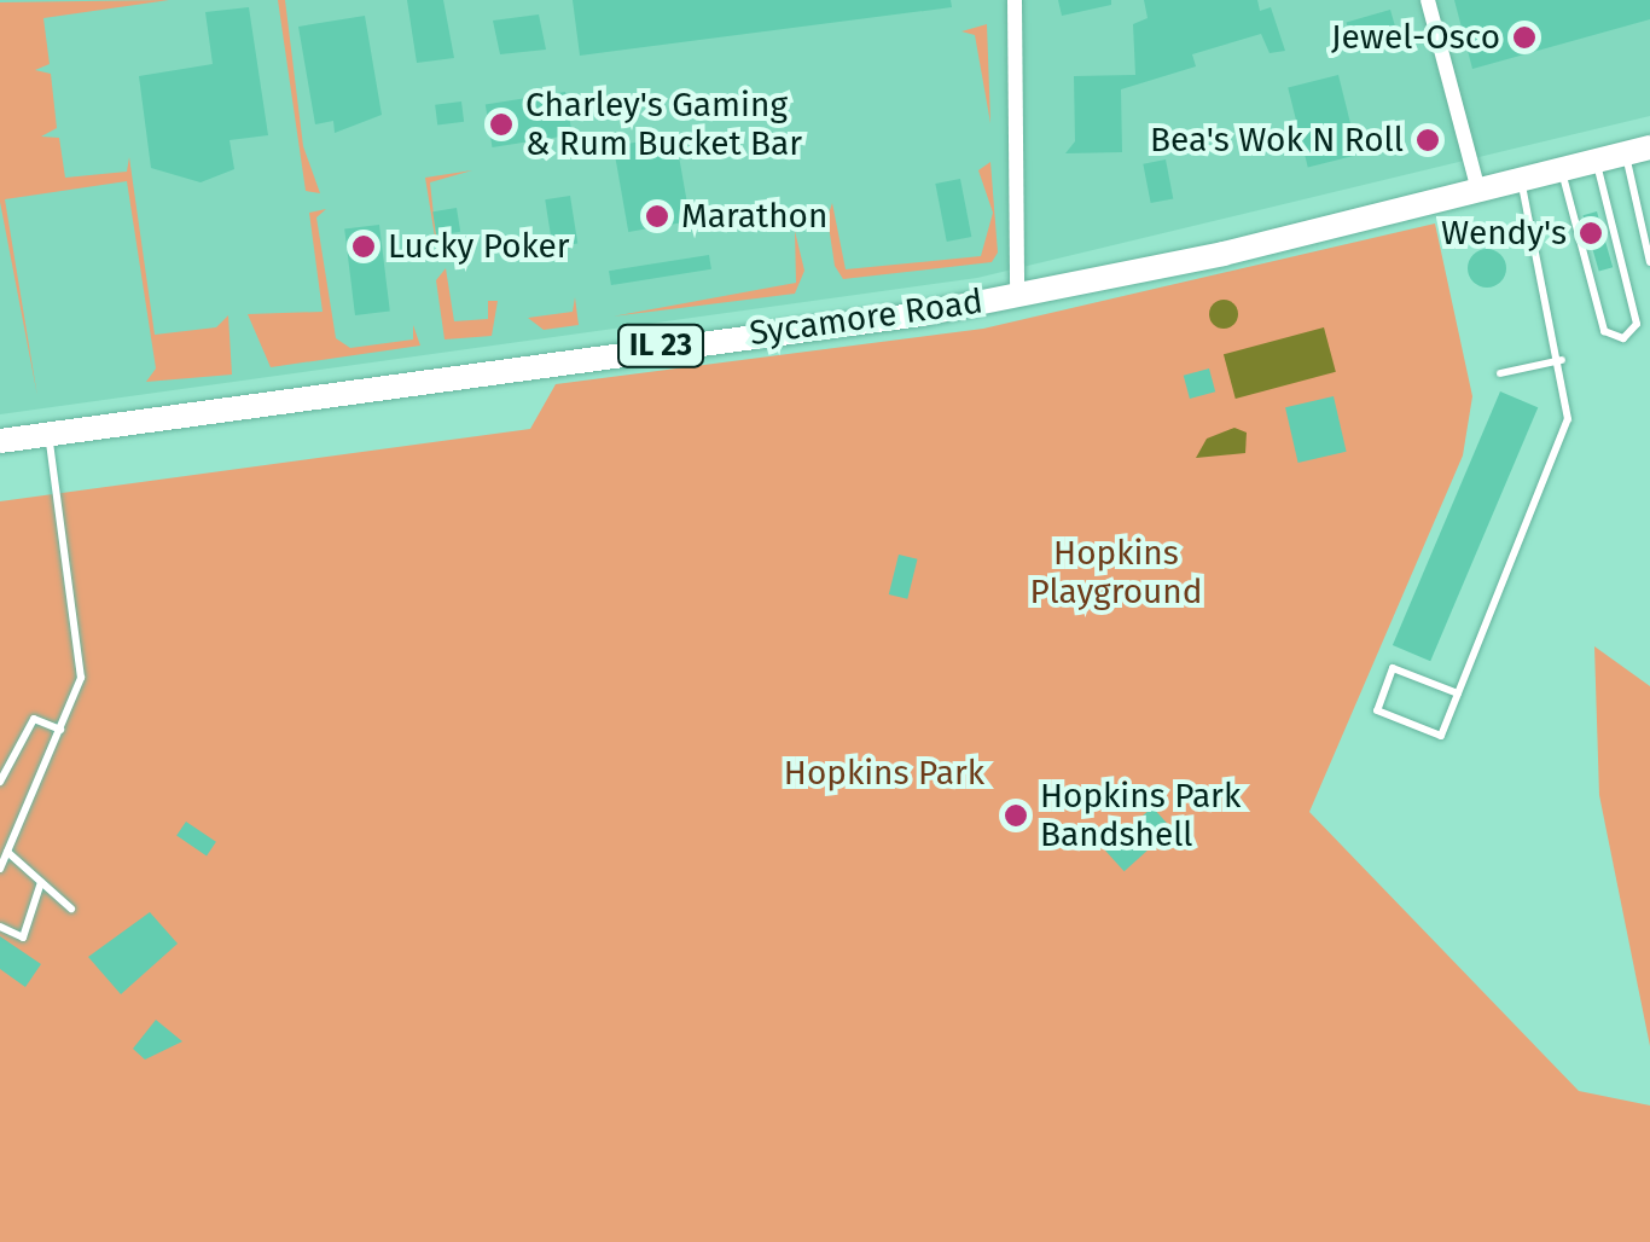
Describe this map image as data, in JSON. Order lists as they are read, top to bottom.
{
  "streets": {
    "main road": ["Sycamore Road", "IL 23"]
  },
  "parks": ["Hopkins Playground", "Hopkins Park"],
  "places": [
    "Jewel-Osco",
    "Charley's Gaming & Rum Bucket Bar",
    "Bea's Wok N Roll",
    "Marathon",
    "Wendy's",
    "Lucky Poker",
    "Hopkins Park Bandshell"
  ]
}
